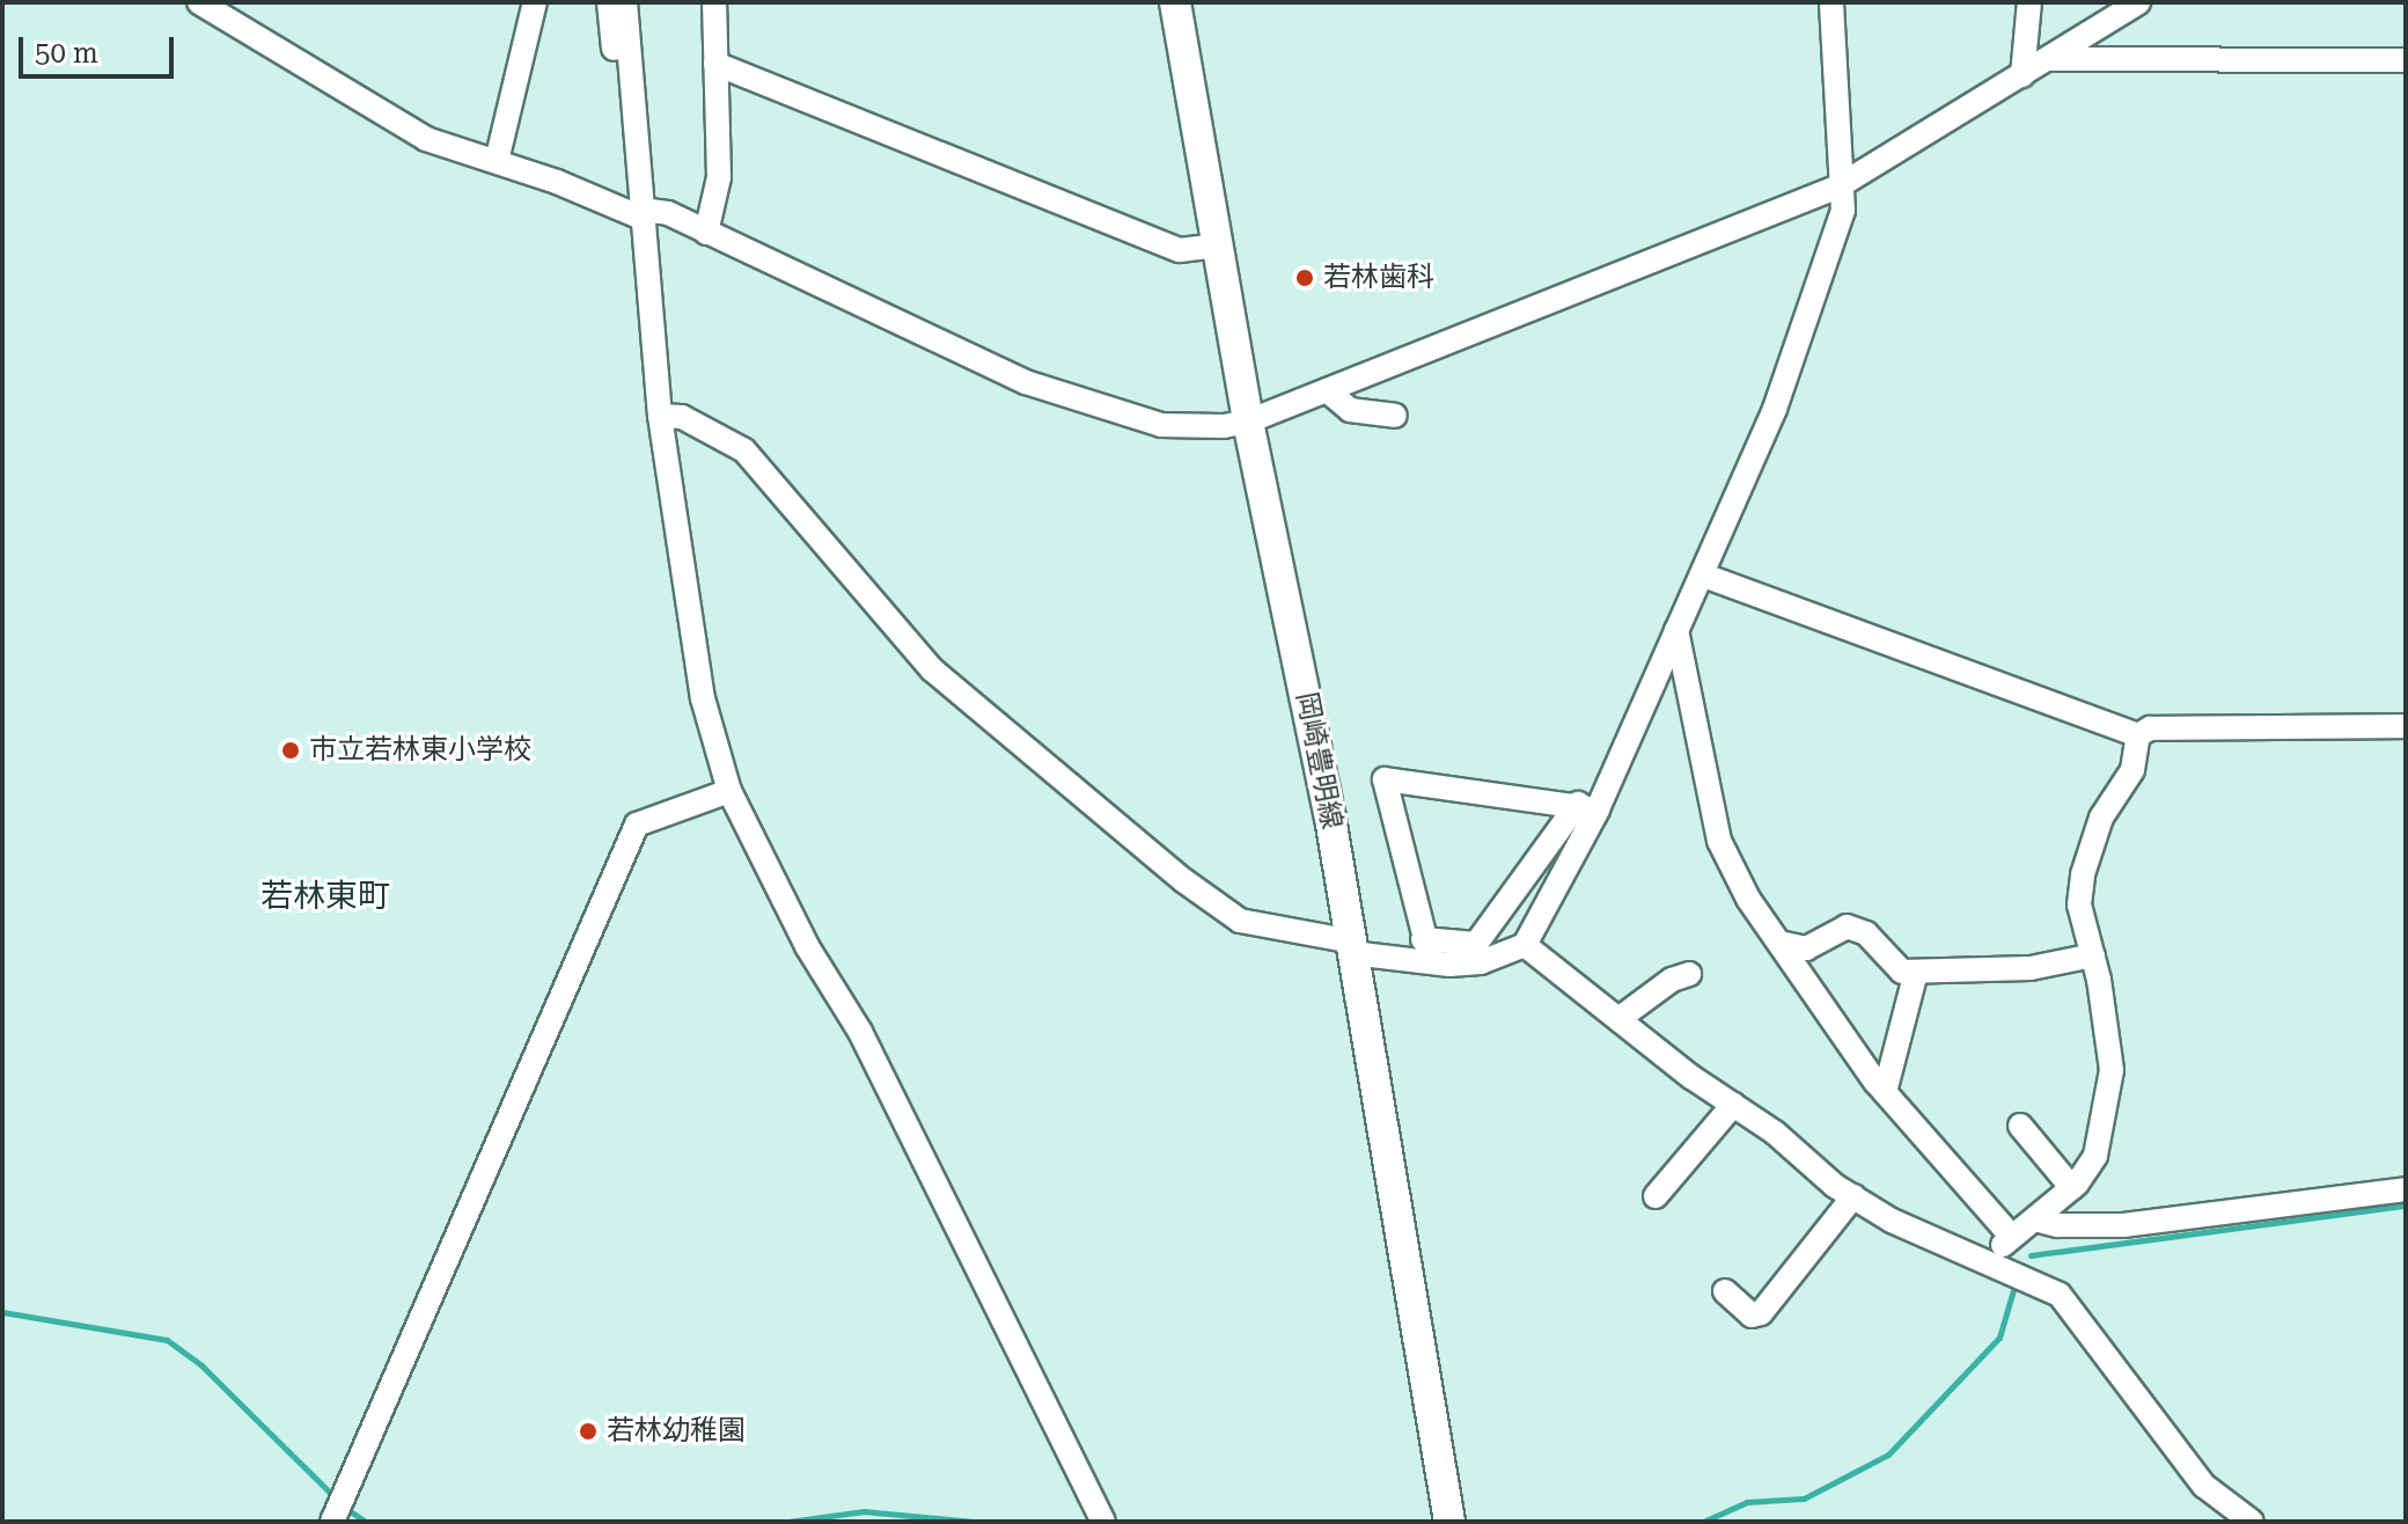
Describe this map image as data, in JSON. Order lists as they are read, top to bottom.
{
  "streets": {
    "main road": ["岡崎豊明線"]
  },
  "districts": ["若林東町"],
  "places": ["若林歯科", "市立若林東小学校", "若林幼稚園"],
  "scale_bar": "50 m"
}
